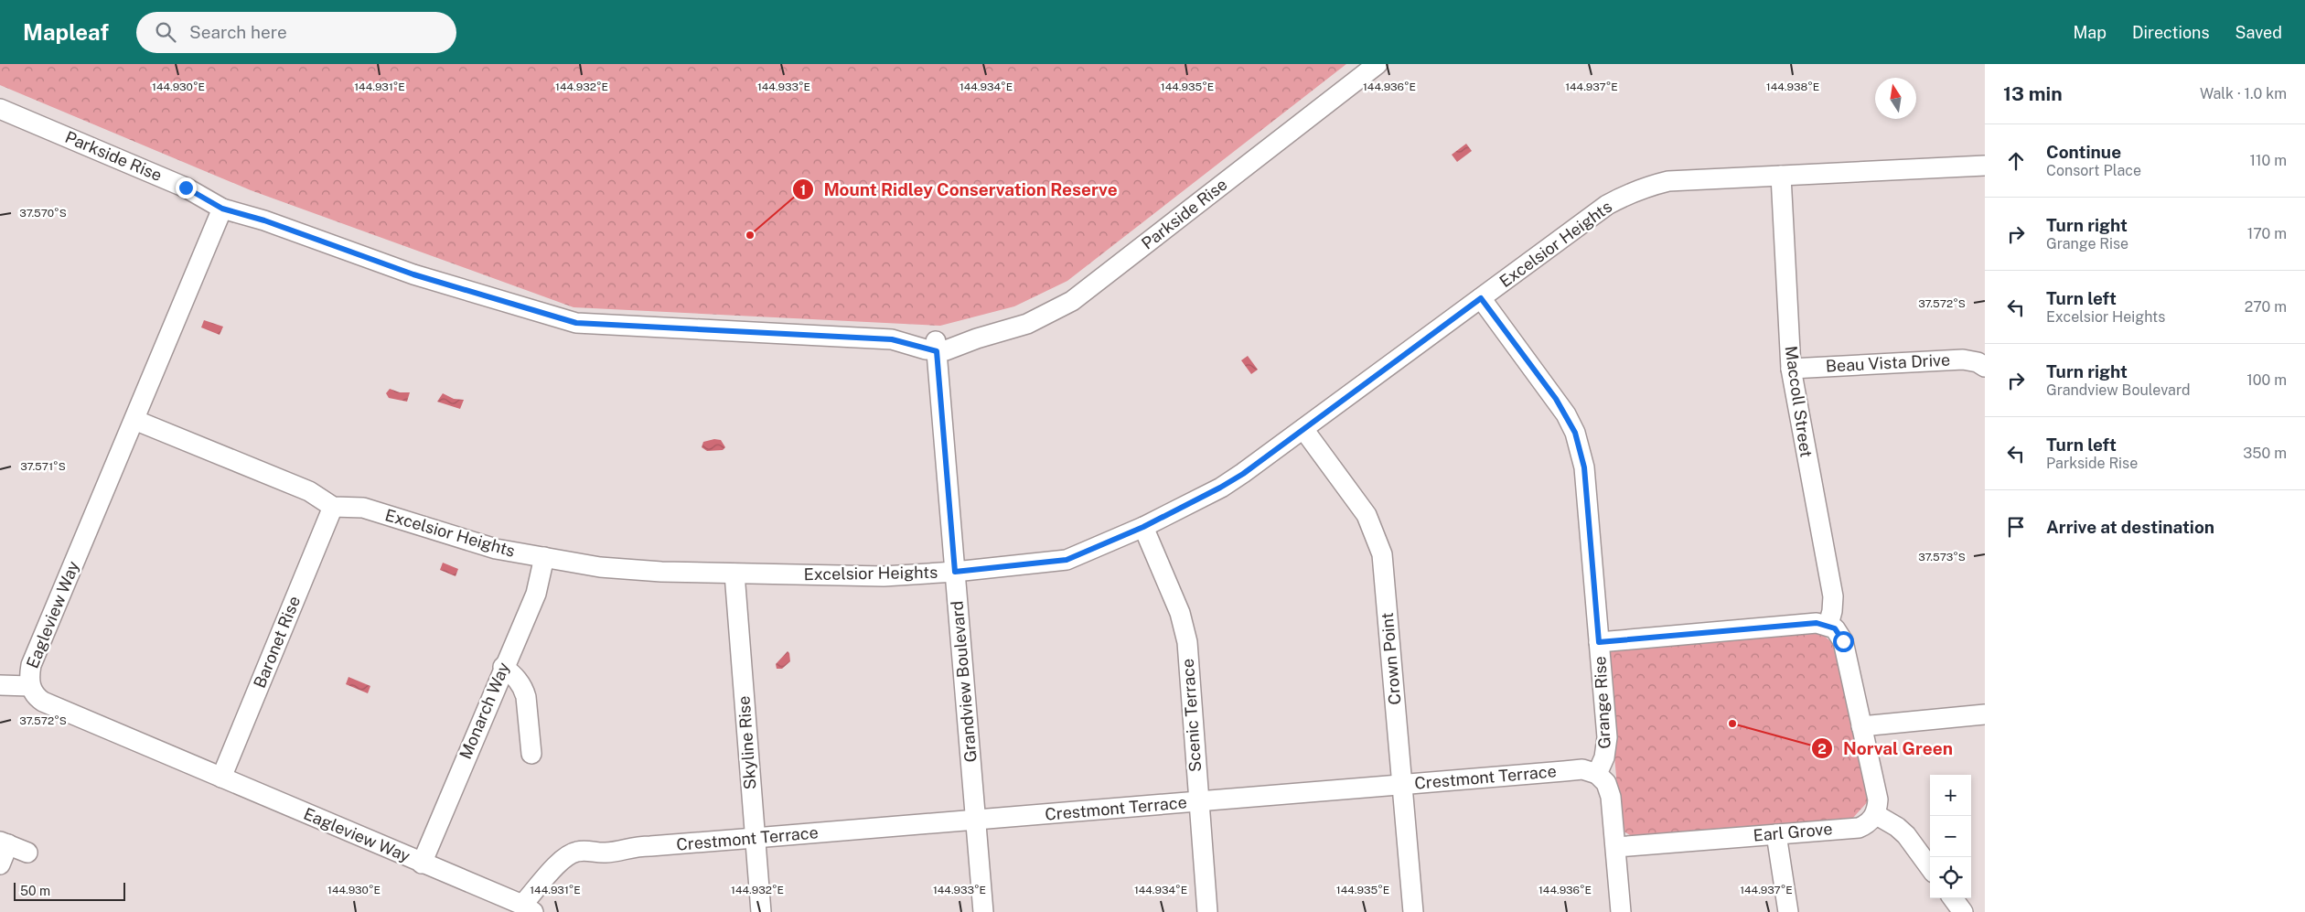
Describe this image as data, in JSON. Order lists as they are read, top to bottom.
{
  "streets": {
    "street": [
      "Parkside Rise",
      "Excelsior Heights",
      "Beau Vista Drive",
      "Maccoll Street",
      "Eagleview Way",
      "Baronet Rise",
      "Crown Point",
      "Grandview Boulevard",
      "Grange Rise",
      "Monarch Way",
      "Scenic Terrace",
      "Skyline Rise",
      "Crestmont Terrace",
      "Earl Grove"
    ]
  },
  "crossings": [
    ["Parkside Rise", "Eagleview Way"],
    ["Parkside Rise", "Grandview Boulevard"],
    ["Excelsior Heights", "Maccoll Street"],
    ["Excelsior Heights", "Baronet Rise"],
    ["Excelsior Heights", "Crown Point"],
    ["Excelsior Heights", "Grandview Boulevard"],
    ["Excelsior Heights", "Grange Rise"],
    ["Excelsior Heights", "Monarch Way"],
    ["Excelsior Heights", "Scenic Terrace"],
    ["Excelsior Heights", "Skyline Rise"],
    ["Beau Vista Drive", "Maccoll Street"],
    ["Eagleview Way", "Baronet Rise"],
    ["Eagleview Way", "Monarch Way"],
    ["Eagleview Way", "Crestmont Terrace"],
    ["Crown Point", "Crestmont Terrace"],
    ["Grandview Boulevard", "Crestmont Terrace"],
    ["Grange Rise", "Crestmont Terrace"],
    ["Scenic Terrace", "Crestmont Terrace"],
    ["Skyline Rise", "Crestmont Terrace"]
  ],
  "places": ["Mount Ridley Conservation Reserve", "Norval Green"],
  "scale_bar": "50 m",
  "north": "top",
  "page": {
    "header": "Mapleaf",
    "search": "Search here",
    "nav": ["Map", "Directions", "Saved"],
    "heading": ["13 min", "Walk · 1.0 km"],
    "list": [
      ["Continue", "Consort Place", "110 m"],
      ["Turn right", "Grange Rise", "170 m"],
      ["Turn left", "Excelsior Heights", "270 m"],
      ["Turn right", "Grandview Boulevard", "100 m"],
      ["Turn left", "Parkside Rise", "350 m"],
      "Arrive at destination"
    ],
    "map_buttons": ["+", "−"],
    "scale": "50 m"
  },
  "coordinates": [
    "144.930°E",
    "144.931°E",
    "144.932°E",
    "144.933°E",
    "144.934°E",
    "144.935°E",
    "144.936°E",
    "144.937°E",
    "144.938°E",
    "37.570°S",
    "37.572°S",
    "37.571°S",
    "37.573°S"
  ]
}
